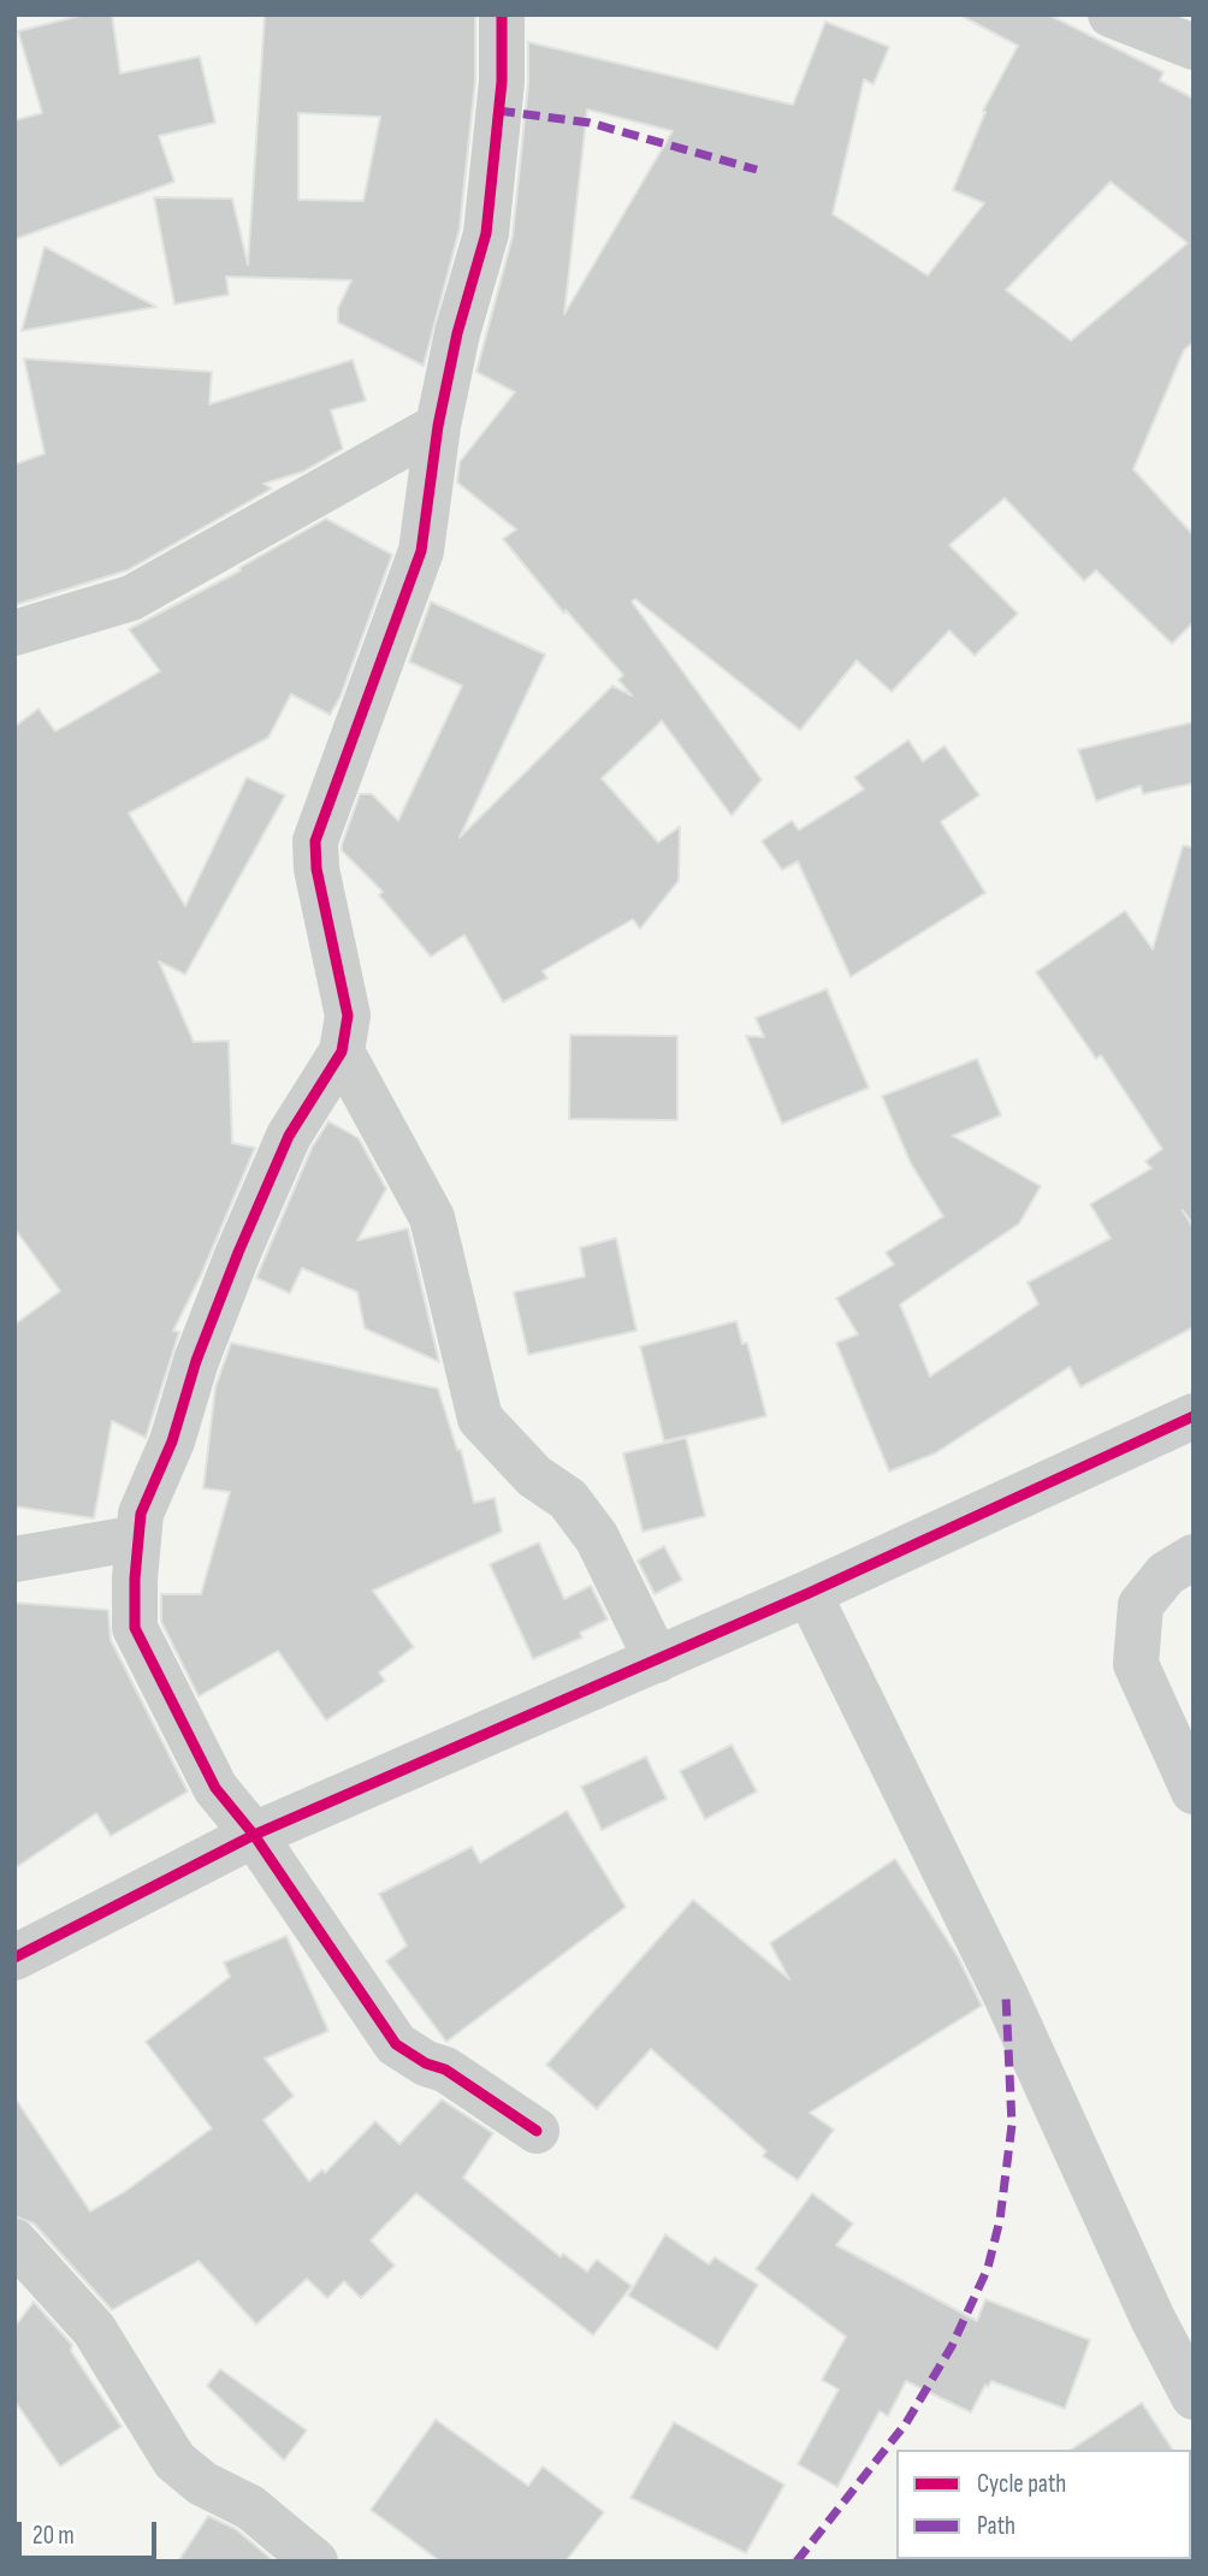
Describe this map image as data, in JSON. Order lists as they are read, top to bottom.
{
  "legend": ["Cycle path", "Path"],
  "scale_bar": "20 m"
}
